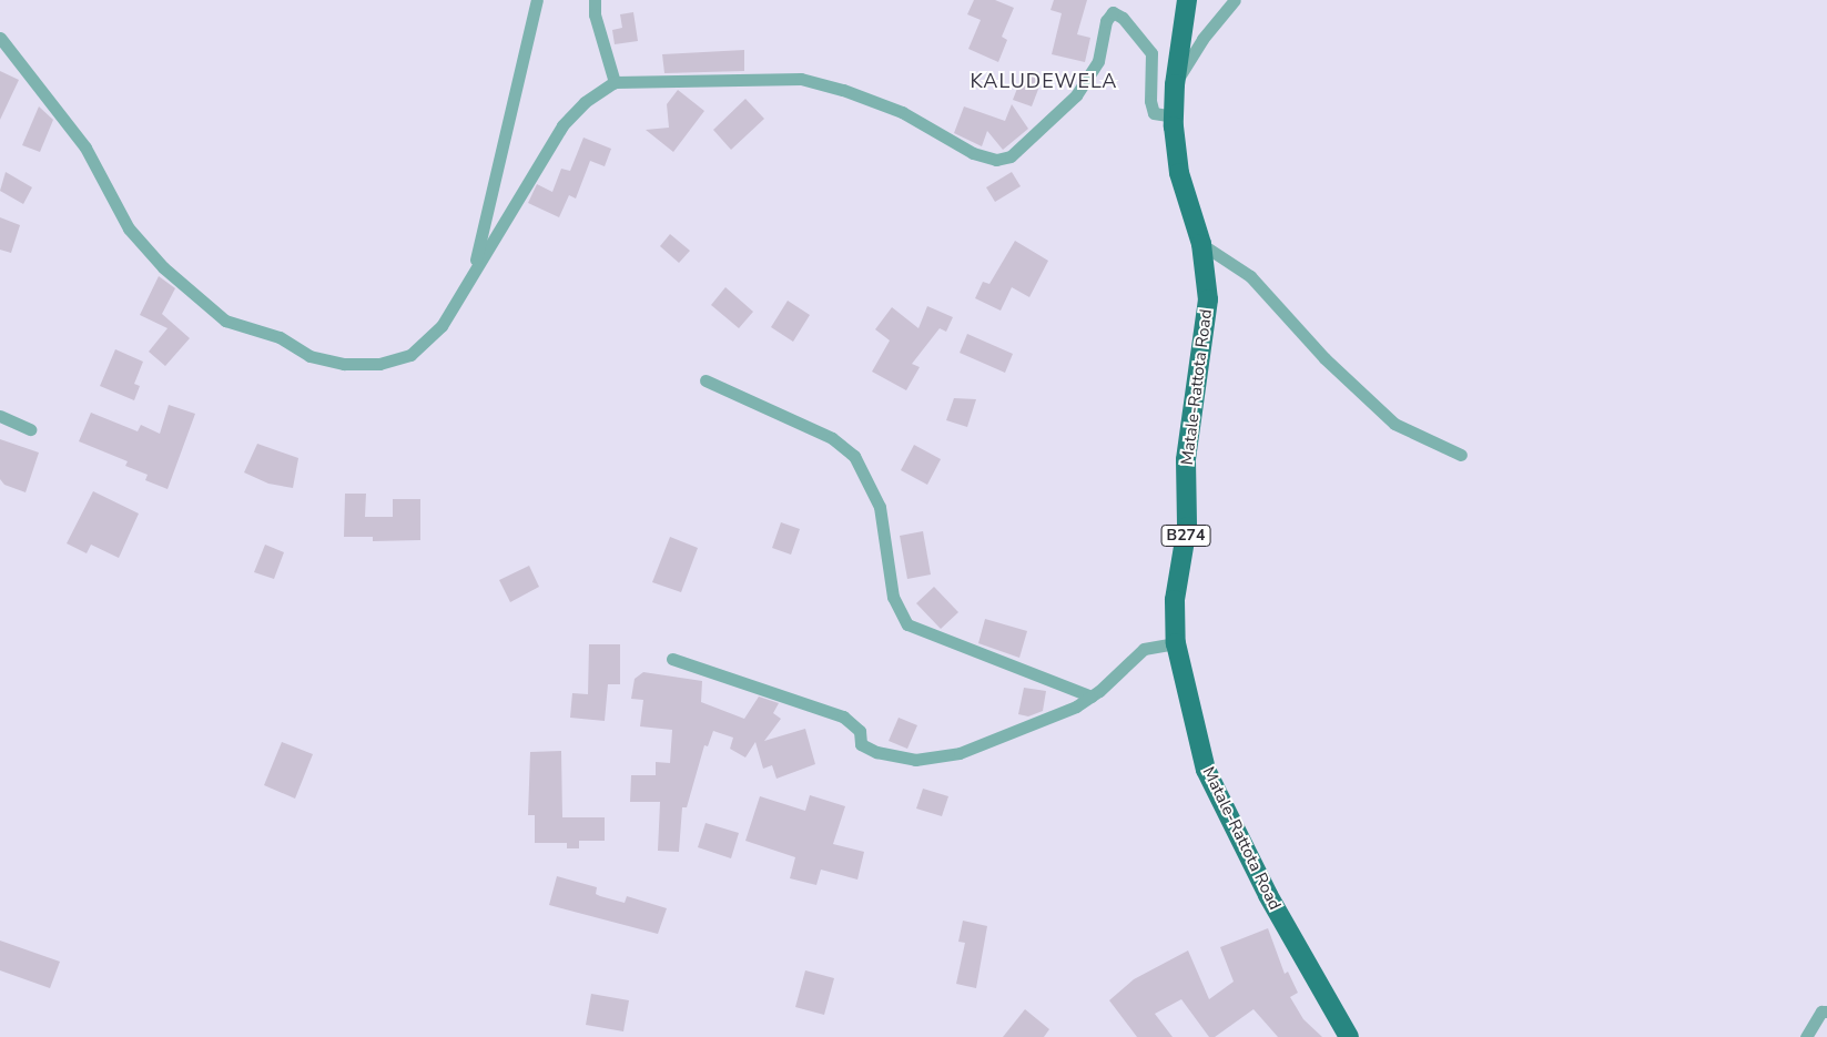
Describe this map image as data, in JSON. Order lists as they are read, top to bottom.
{
  "streets": {
    "main road": ["Matale-Rattota Road", "B274"]
  },
  "districts": ["KALUDEWELA"]
}
